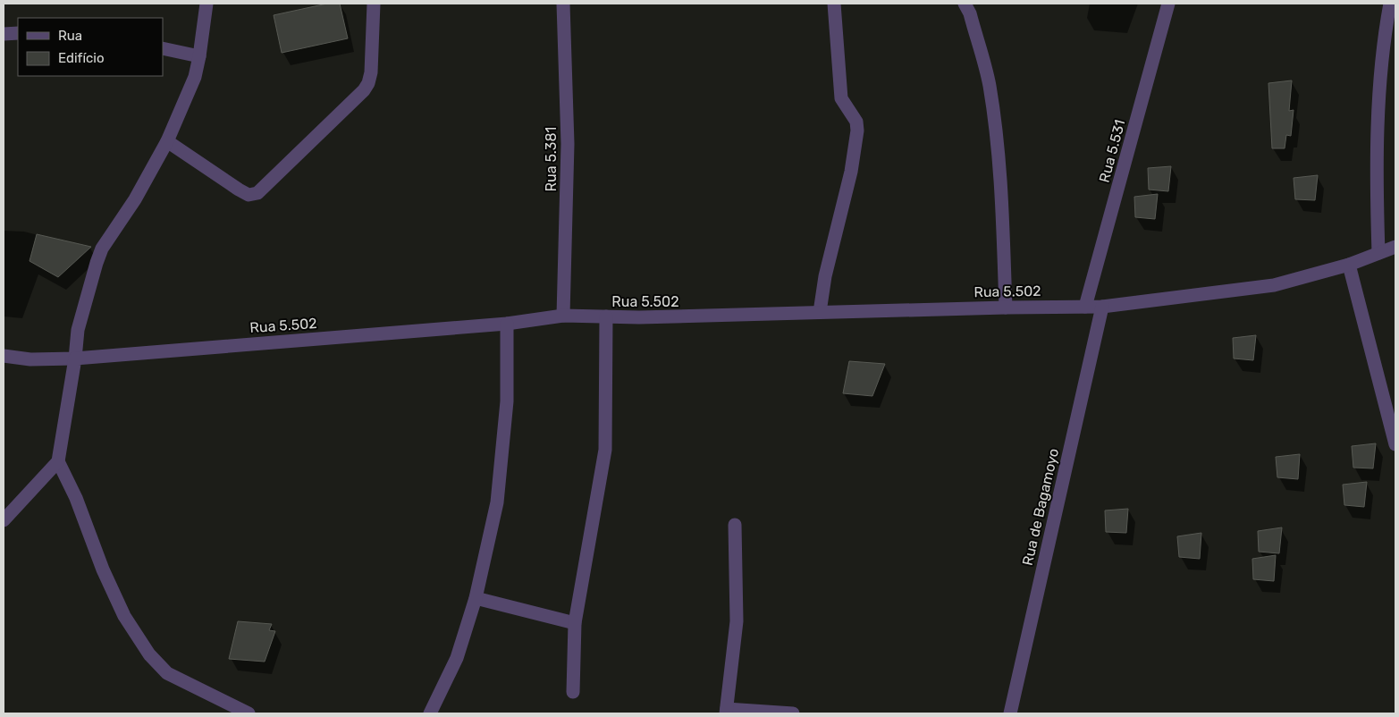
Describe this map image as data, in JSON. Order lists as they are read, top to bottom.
{
  "streets": {
    "street": [
      "Rua 5.531",
      "Rua 5.381",
      "Rua 5.502",
      "Rua de Bagamoyo"
    ]
  },
  "crossings": [
    ["Rua 5.531", "Rua 5.502"],
    ["Rua 5.381", "Rua 5.502"],
    ["Rua 5.502", "Rua de Bagamoyo"]
  ],
  "legend": ["Rua", "Edifício"]
}
